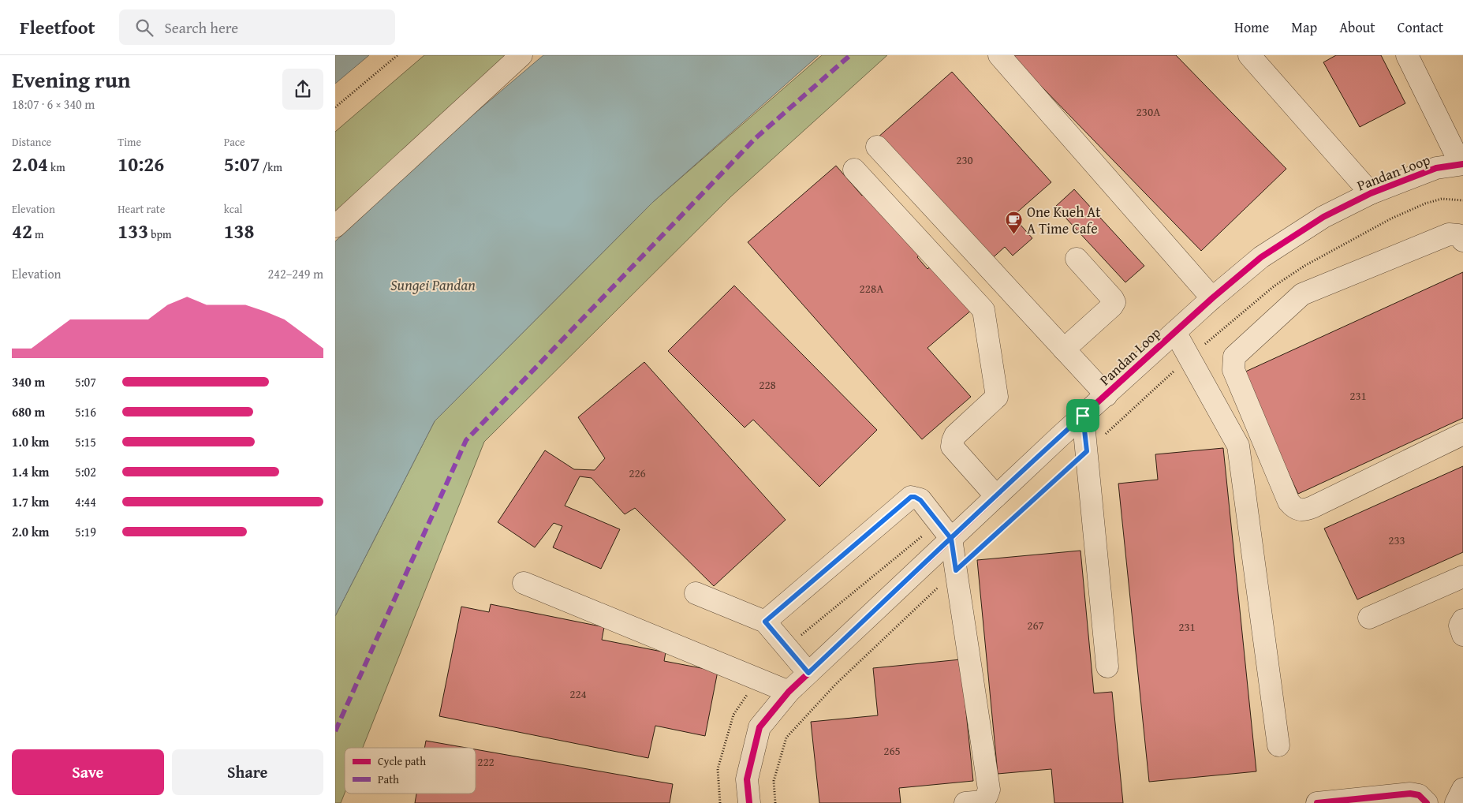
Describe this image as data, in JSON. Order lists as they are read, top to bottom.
{
  "streets": {
    "street": ["Pandan Loop"]
  },
  "water": ["Sungei Pandan"],
  "places": {
    "cafe": ["One Kueh At A Time Cafe"]
  },
  "house_numbers": [
    "230A",
    "230",
    "228A",
    "228",
    "231",
    "226",
    "233",
    "267",
    "231",
    "224",
    "265",
    "222"
  ],
  "legend": ["Cycle path", "Path"],
  "page": {
    "header": "Fleetfoot",
    "search": "Search here",
    "nav": [
      "Home",
      "Map",
      "About",
      "Contact"
    ],
    "heading": ["Evening run", "18:07 · 6 × 340 m"],
    "stats": [
      ["Distance", "2.04 km"],
      ["Time", "10:26"],
      ["Pace", "5:07 /km"],
      ["Elevation", "42 m"],
      ["Heart rate", "133 bpm"],
      ["kcal", "138"]
    ],
    "chart": ["Elevation", "242–249 m"],
    "list": [
      {
        "name": "340 m",
        "note": "5:07"
      },
      {
        "name": "680 m",
        "note": "5:16"
      },
      {
        "name": "1.0 km",
        "note": "5:15"
      },
      {
        "name": "1.4 km",
        "note": "5:02"
      },
      {
        "name": "1.7 km",
        "note": "4:44"
      },
      {
        "name": "2.0 km",
        "note": "5:19"
      }
    ],
    "buttons": ["Save", "Share"]
  }
}
